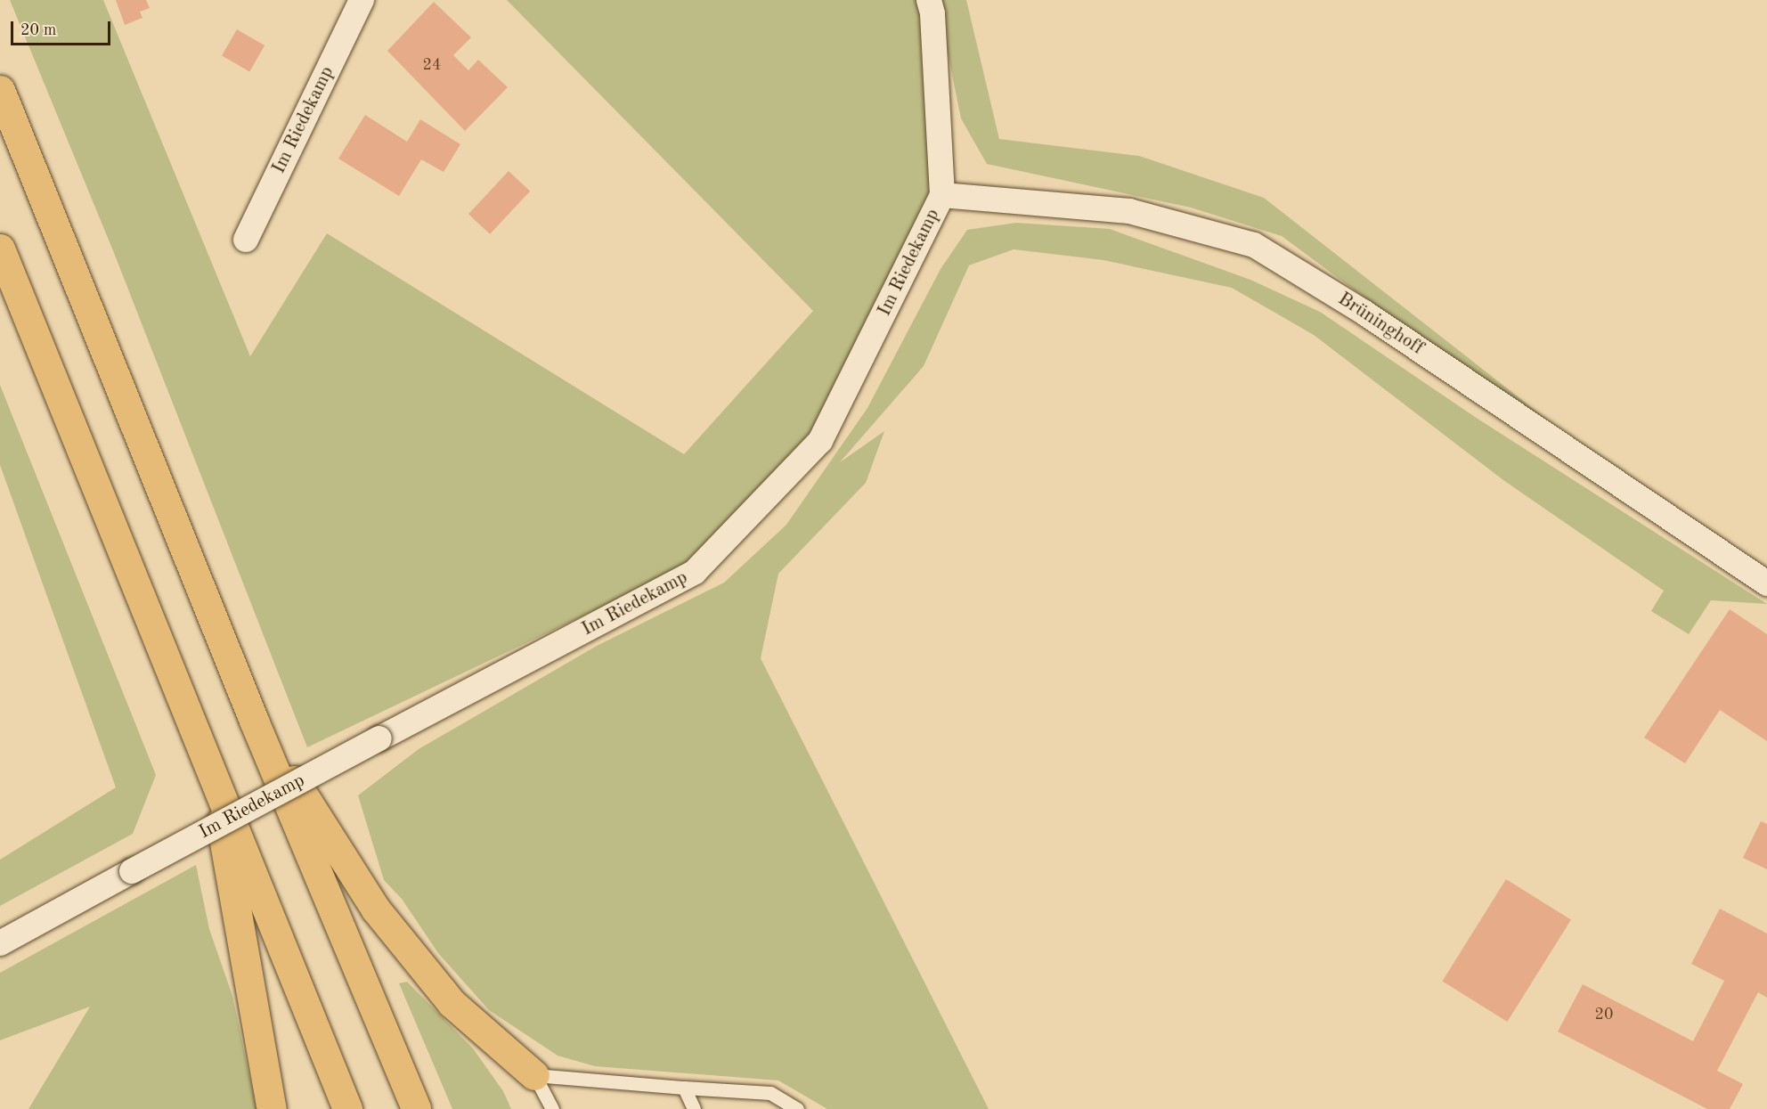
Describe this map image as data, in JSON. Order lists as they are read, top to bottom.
{
  "streets": {
    "street": ["Im Riedekamp", "Brüninghoff"]
  },
  "crossings": [
    ["Im Riedekamp", "Brüninghoff"]
  ],
  "house_numbers": ["24", "20"],
  "scale_bar": "20 m"
}
